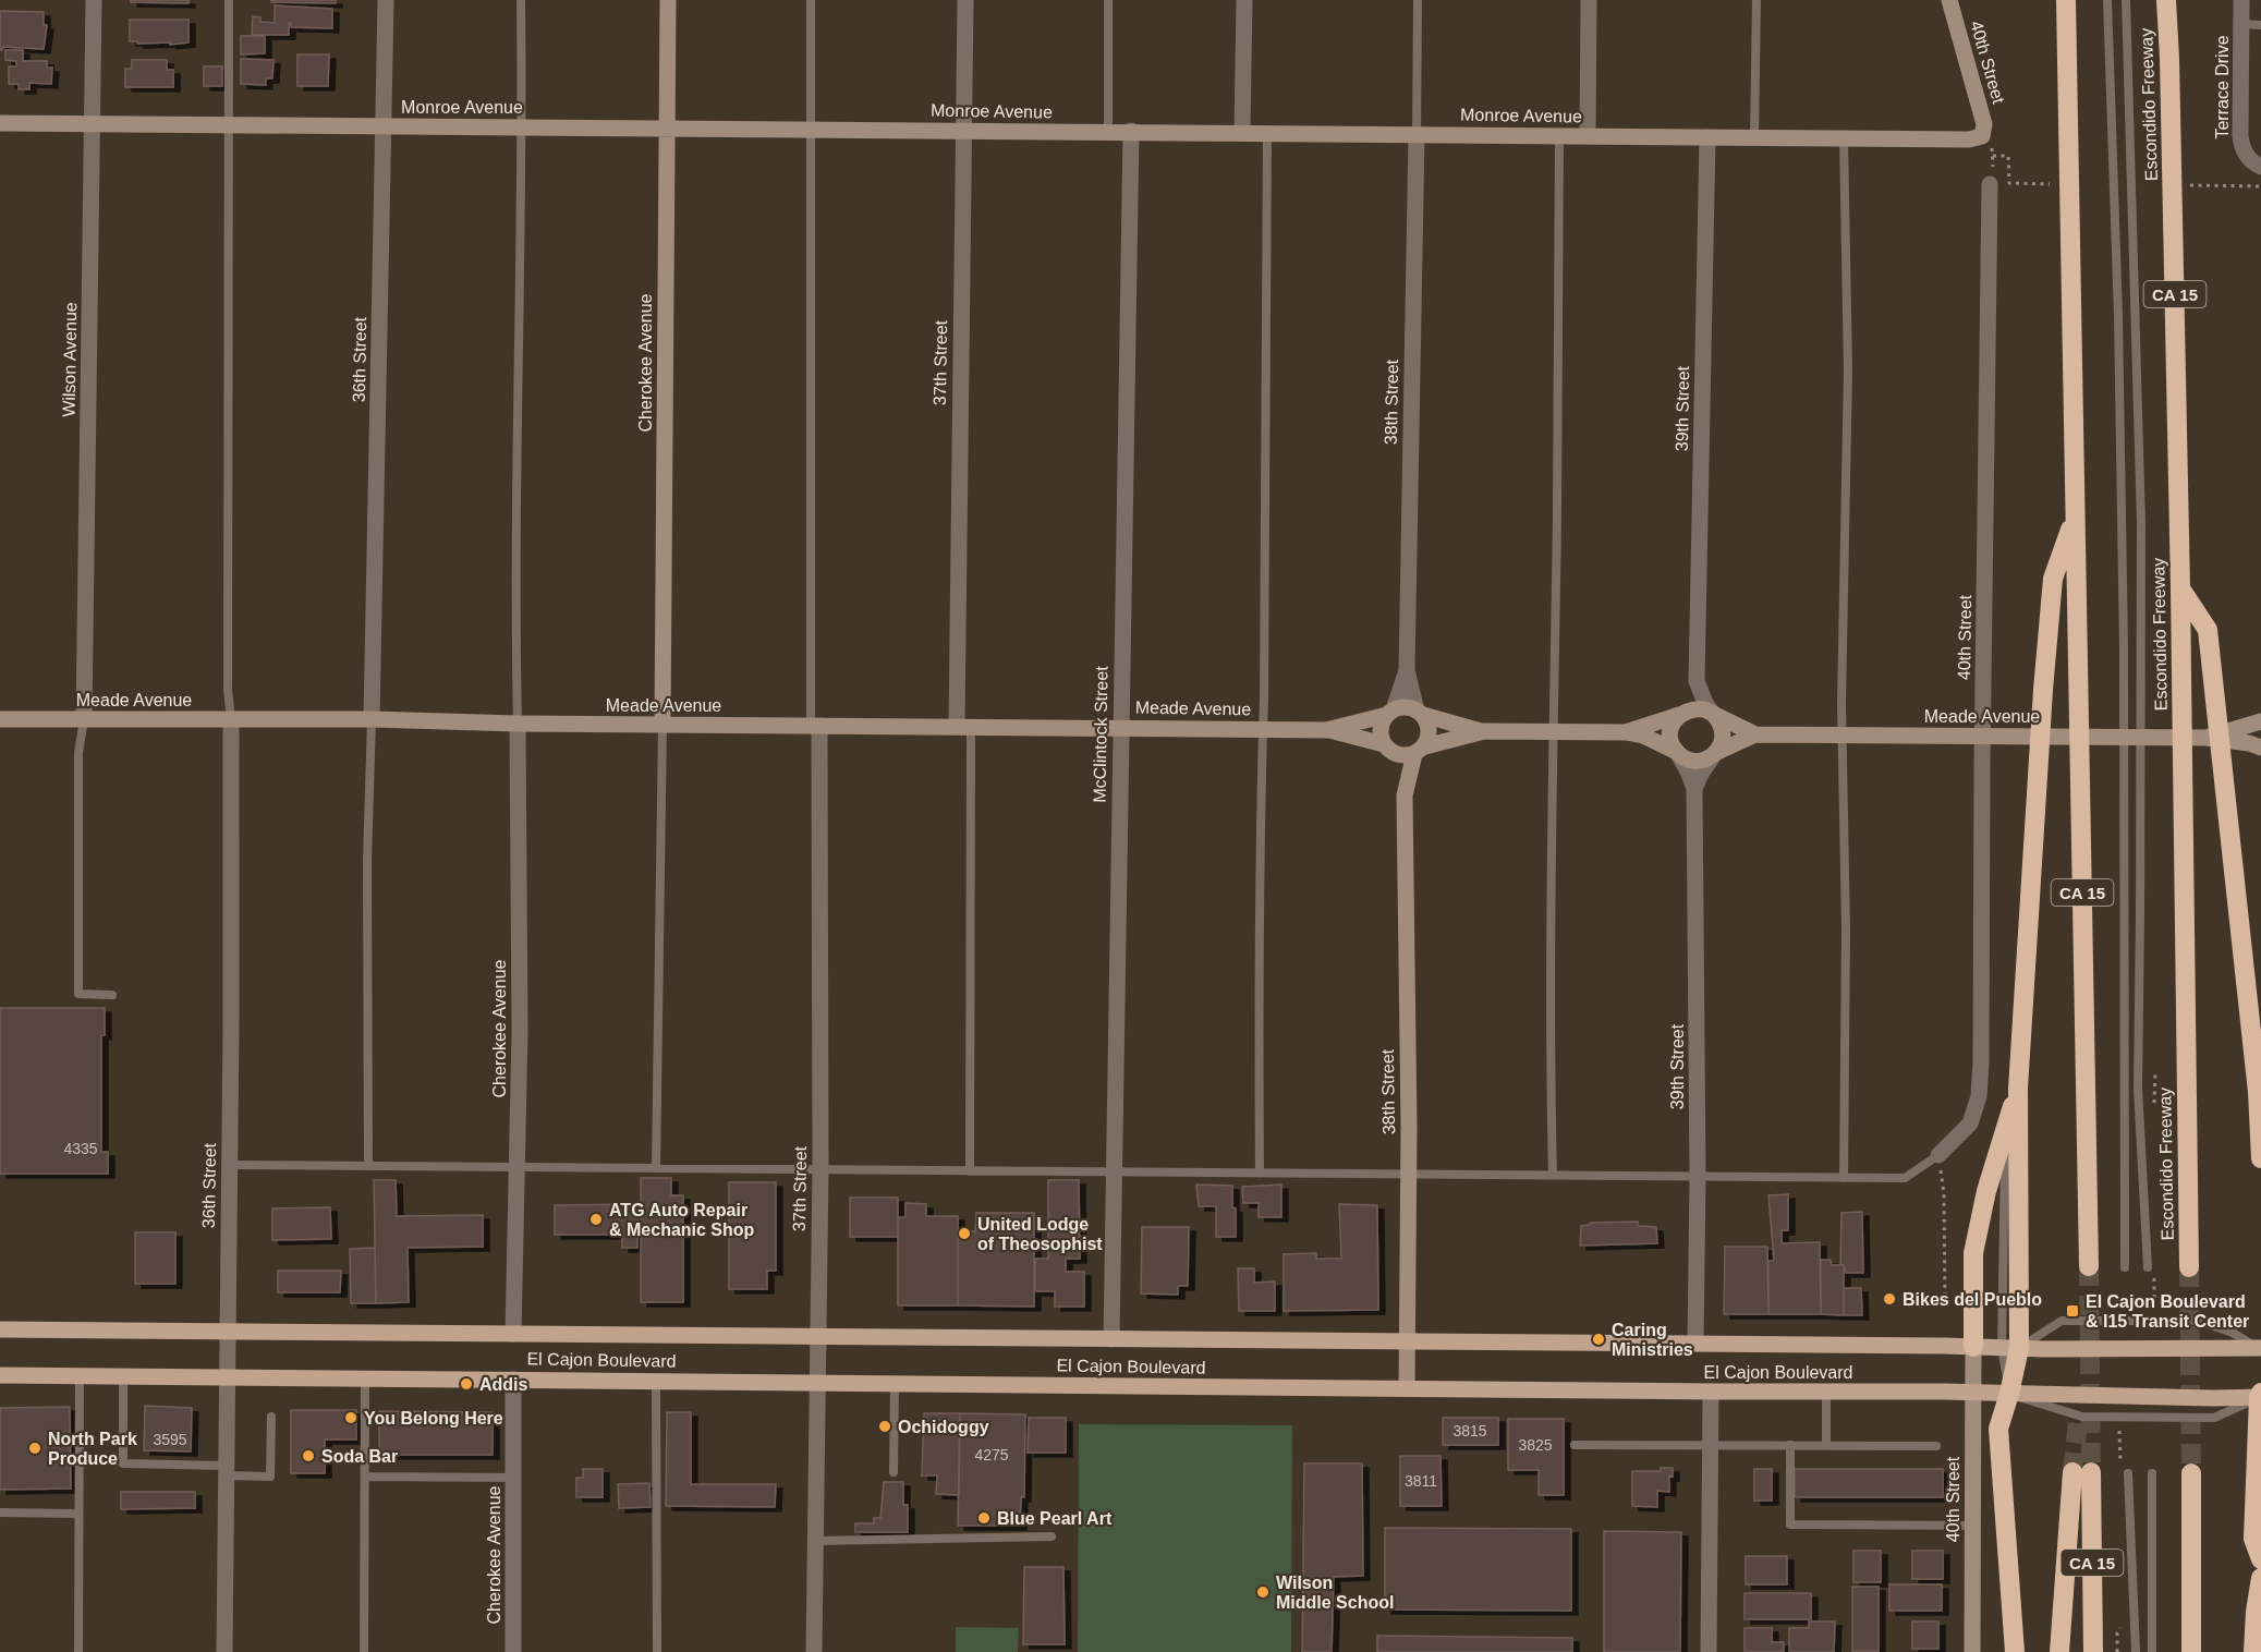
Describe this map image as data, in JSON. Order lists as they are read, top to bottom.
{
  "streets": {
    "highway": ["Escondido Freeway", "CA 15"],
    "main road": ["El Cajon Boulevard"],
    "street": [
      "40th Street",
      "Terrace Drive",
      "Monroe Avenue",
      "Wilson Avenue",
      "36th Street",
      "Cherokee Avenue",
      "37th Street",
      "38th Street",
      "39th Street",
      "Meade Avenue",
      "McClintock Street"
    ]
  },
  "crossings": [
    ["40th Street", "Monroe Avenue"],
    ["40th Street", "Meade Avenue"],
    ["40th Street", "El Cajon Boulevard"],
    ["Monroe Avenue", "Wilson Avenue"],
    ["Monroe Avenue", "36th Street"],
    ["Monroe Avenue", "Cherokee Avenue"],
    ["Monroe Avenue", "37th Street"],
    ["Monroe Avenue", "38th Street"],
    ["Monroe Avenue", "39th Street"],
    ["Monroe Avenue", "McClintock Street"],
    ["Wilson Avenue", "Meade Avenue"],
    ["36th Street", "Meade Avenue"],
    ["36th Street", "El Cajon Boulevard"],
    ["Cherokee Avenue", "Meade Avenue"],
    ["Cherokee Avenue", "El Cajon Boulevard"],
    ["37th Street", "Meade Avenue"],
    ["37th Street", "El Cajon Boulevard"],
    ["38th Street", "Meade Avenue"],
    ["38th Street", "El Cajon Boulevard"],
    ["39th Street", "Meade Avenue"],
    ["39th Street", "El Cajon Boulevard"],
    ["Meade Avenue", "McClintock Street"],
    ["McClintock Street", "El Cajon Boulevard"]
  ],
  "places": {
    "other": [
      "ATG Auto Repair & Mechanic Shop",
      "United Lodge of Theosophist",
      "Bikes del Pueblo",
      "Caring Ministries",
      "Addis",
      "You Belong Here",
      "Ochidoggy",
      "North Park Produce",
      "Soda Bar",
      "Blue Pearl Art",
      "Wilson Middle School"
    ],
    "transit": ["El Cajon Boulevard & I15 Transit Center"]
  },
  "house_numbers": [
    "4335",
    "3815",
    "3595",
    "3825",
    "4275",
    "3811"
  ]
}
